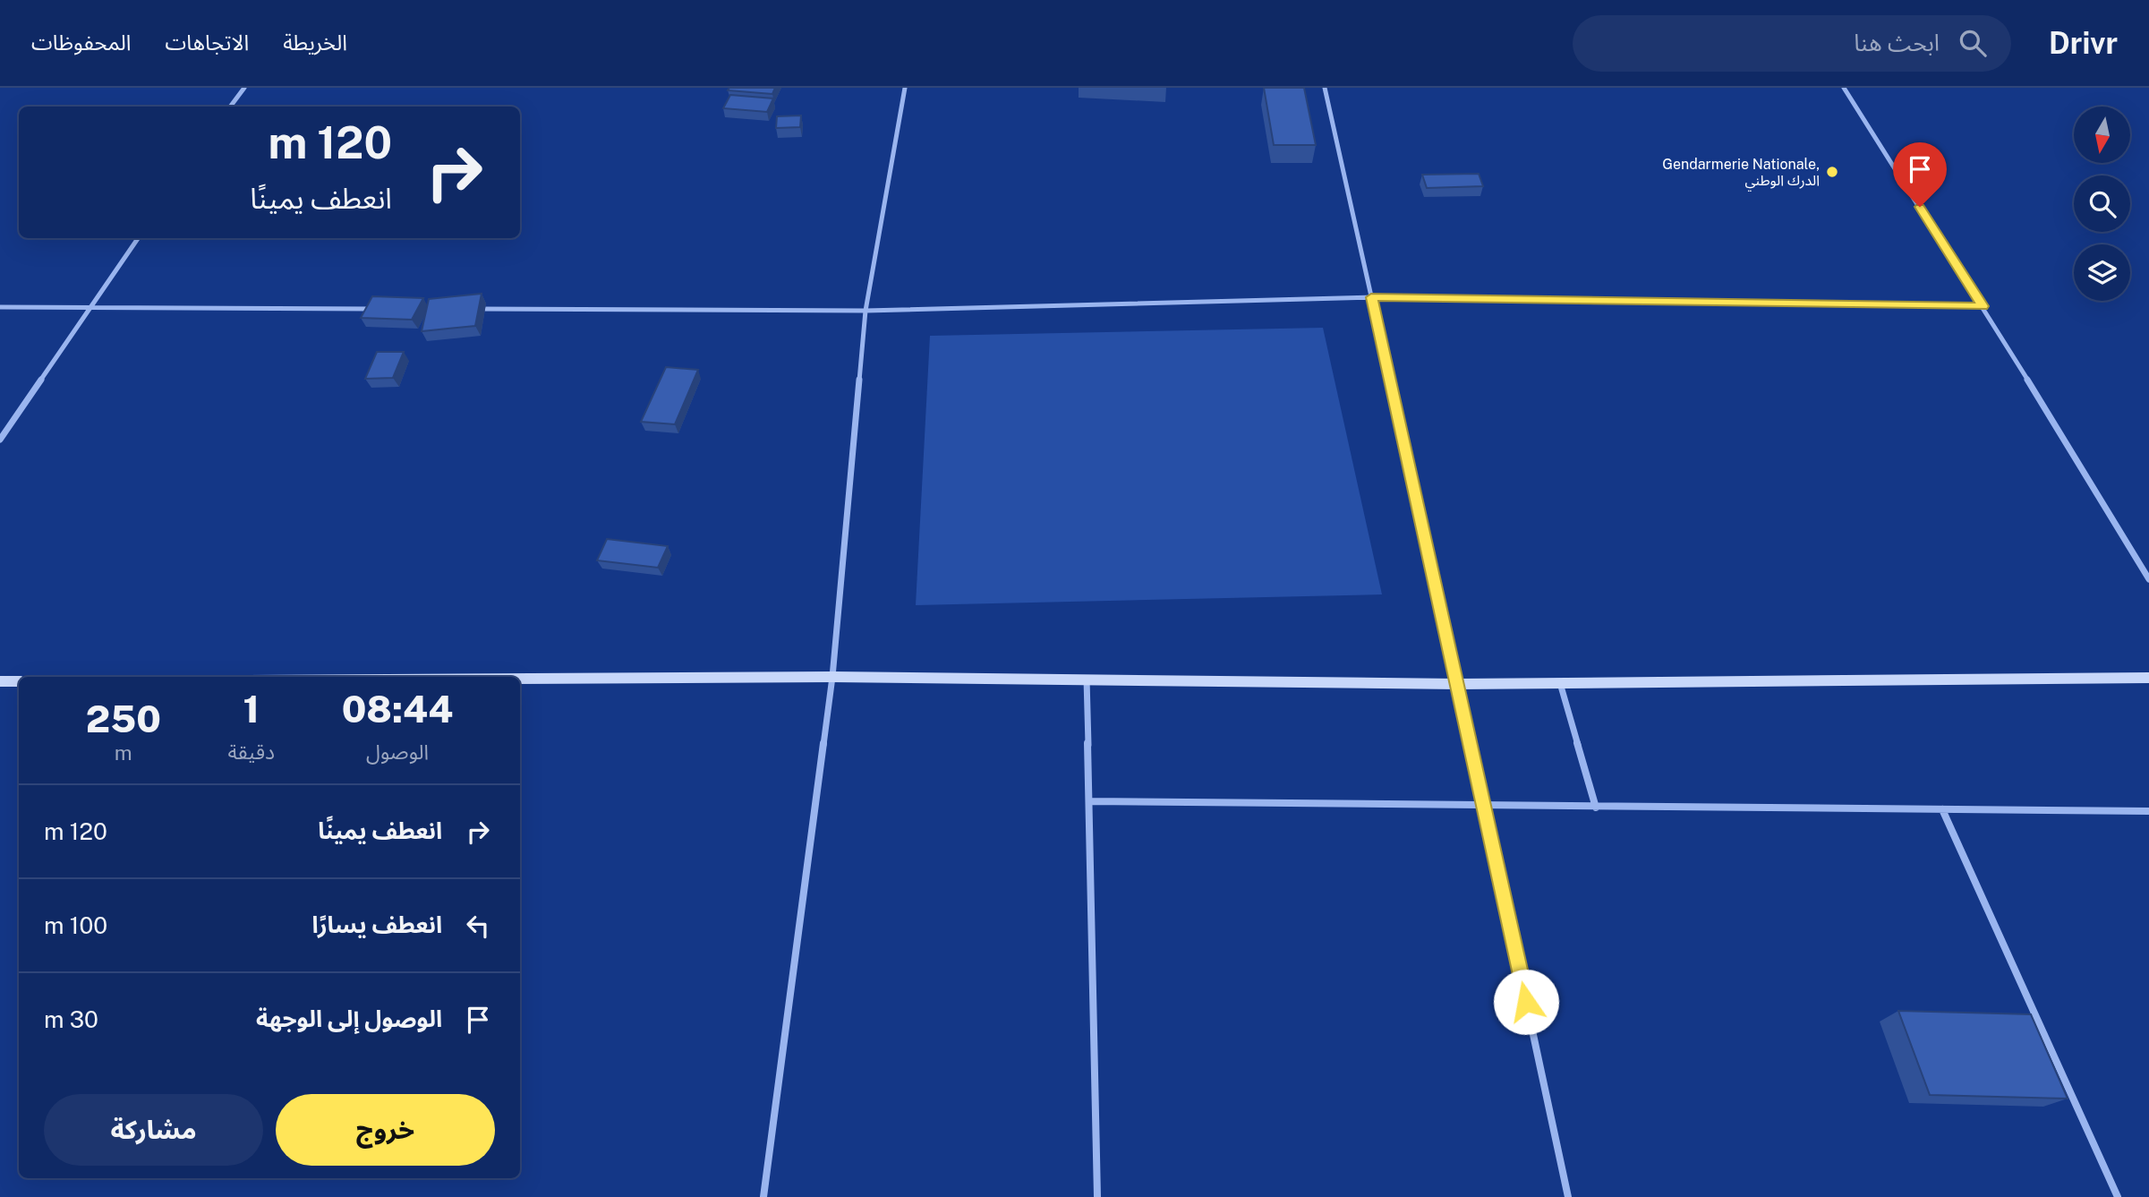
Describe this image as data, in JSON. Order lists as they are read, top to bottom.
{
  "places": ["Gendarmerie Nationale, الدرك الوطني"],
  "north": "bottom",
  "page": {
    "header": "Drivr",
    "search": "ابحث هنا",
    "nav": ["الخريطة", "الاتجاهات", "المحفوظات"],
    "turn": ["120 m", "انعطف يمينًا"],
    "eta": [
      "08:44",
      "الوصول",
      "1",
      "دقيقة",
      "250",
      "m"
    ],
    "list": [
      {
        "name": "انعطف يمينًا",
        "value": "120 m"
      },
      {
        "name": "انعطف يسارًا",
        "value": "100 m"
      },
      {
        "name": "الوصول إلى الوجهة",
        "value": "30 m"
      }
    ],
    "buttons": ["خروج", "مشاركة"]
  }
}
